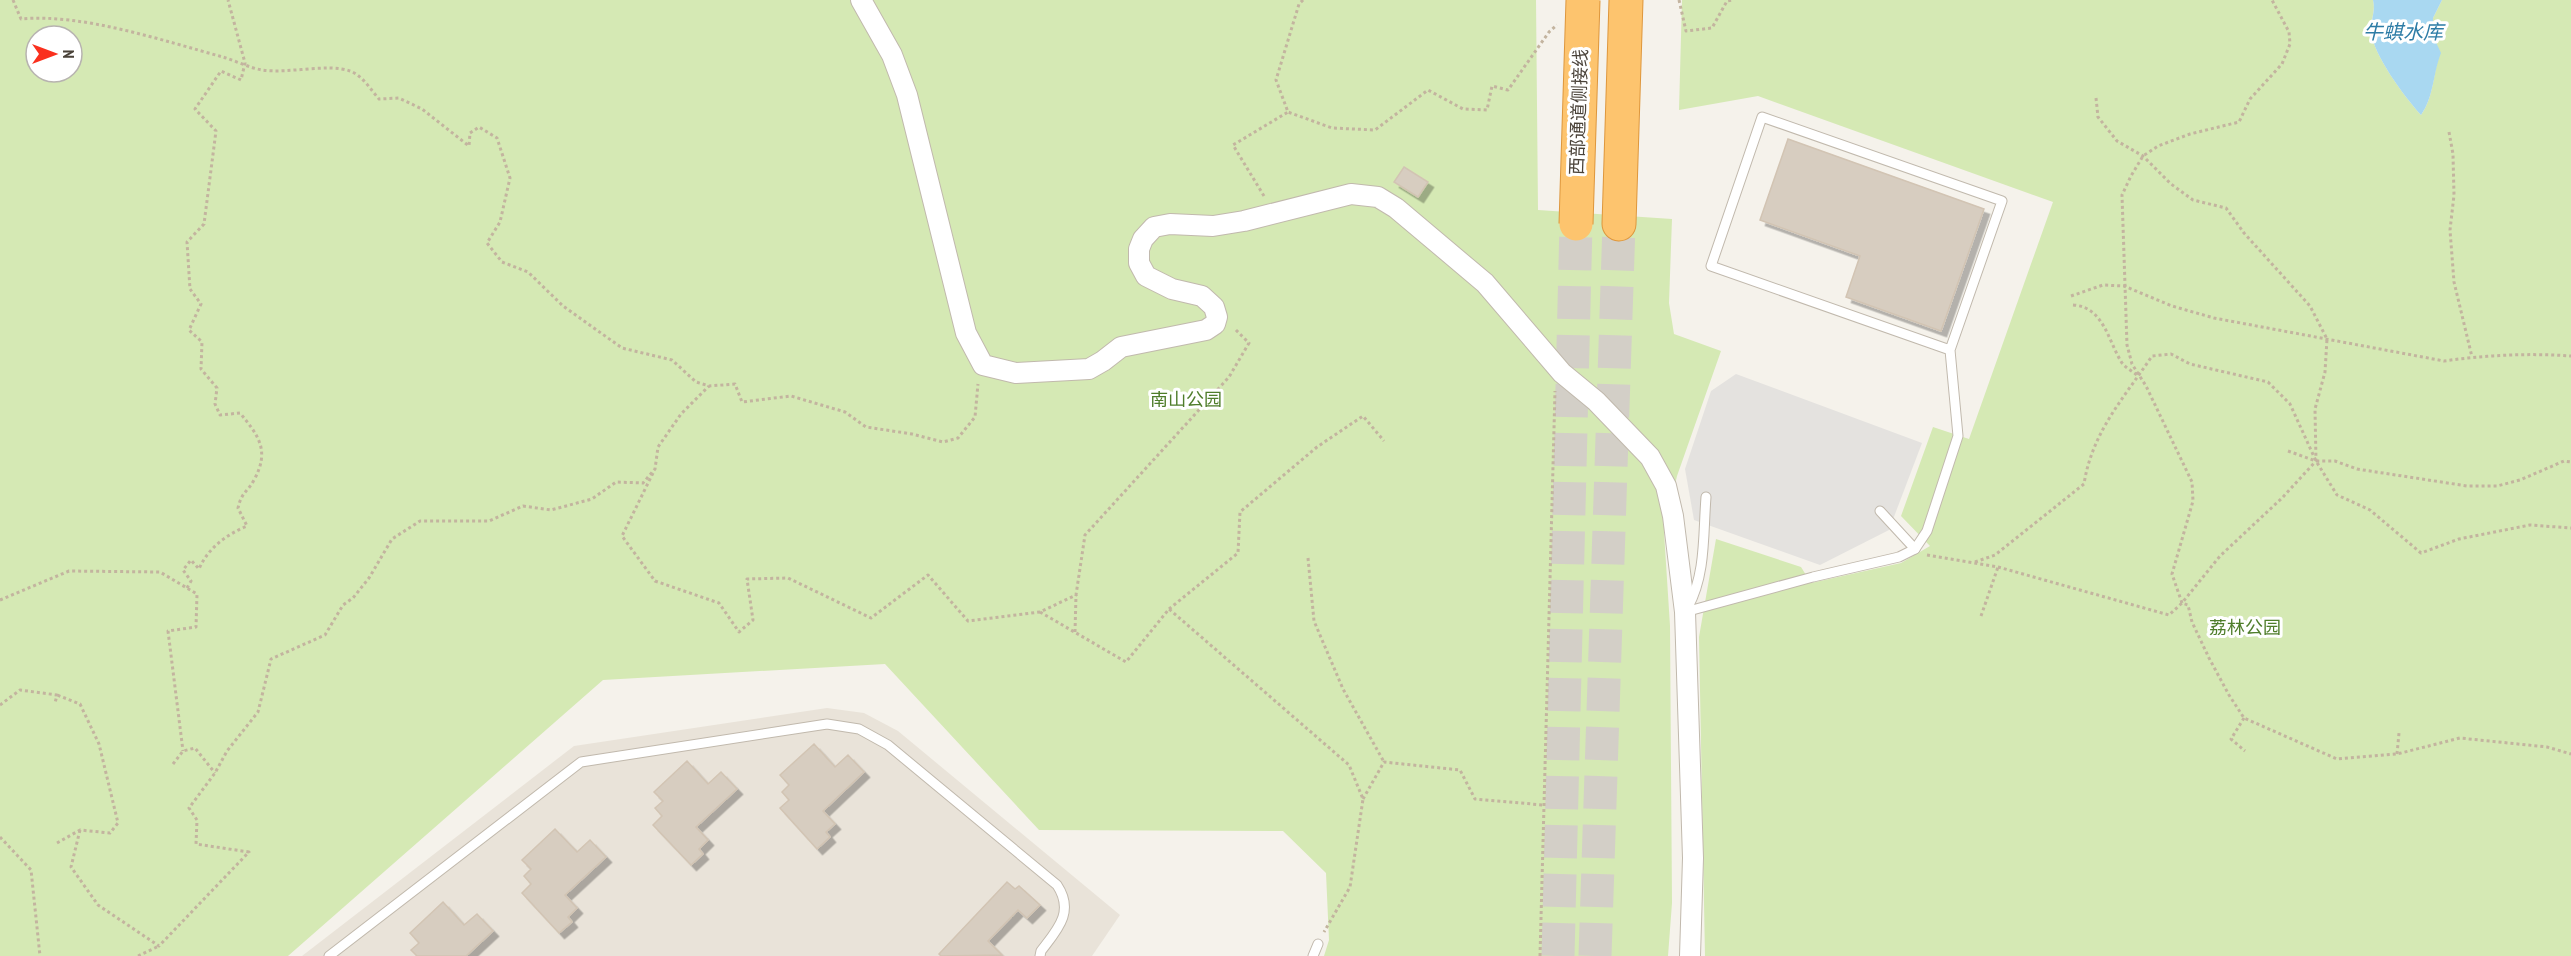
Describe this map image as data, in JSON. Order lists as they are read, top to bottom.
{
  "streets": {
    "highway": ["西部通道侧接线"]
  },
  "water": ["牛蜞水库"],
  "parks": ["南山公园", "荔林公园"],
  "north": "right"
}
